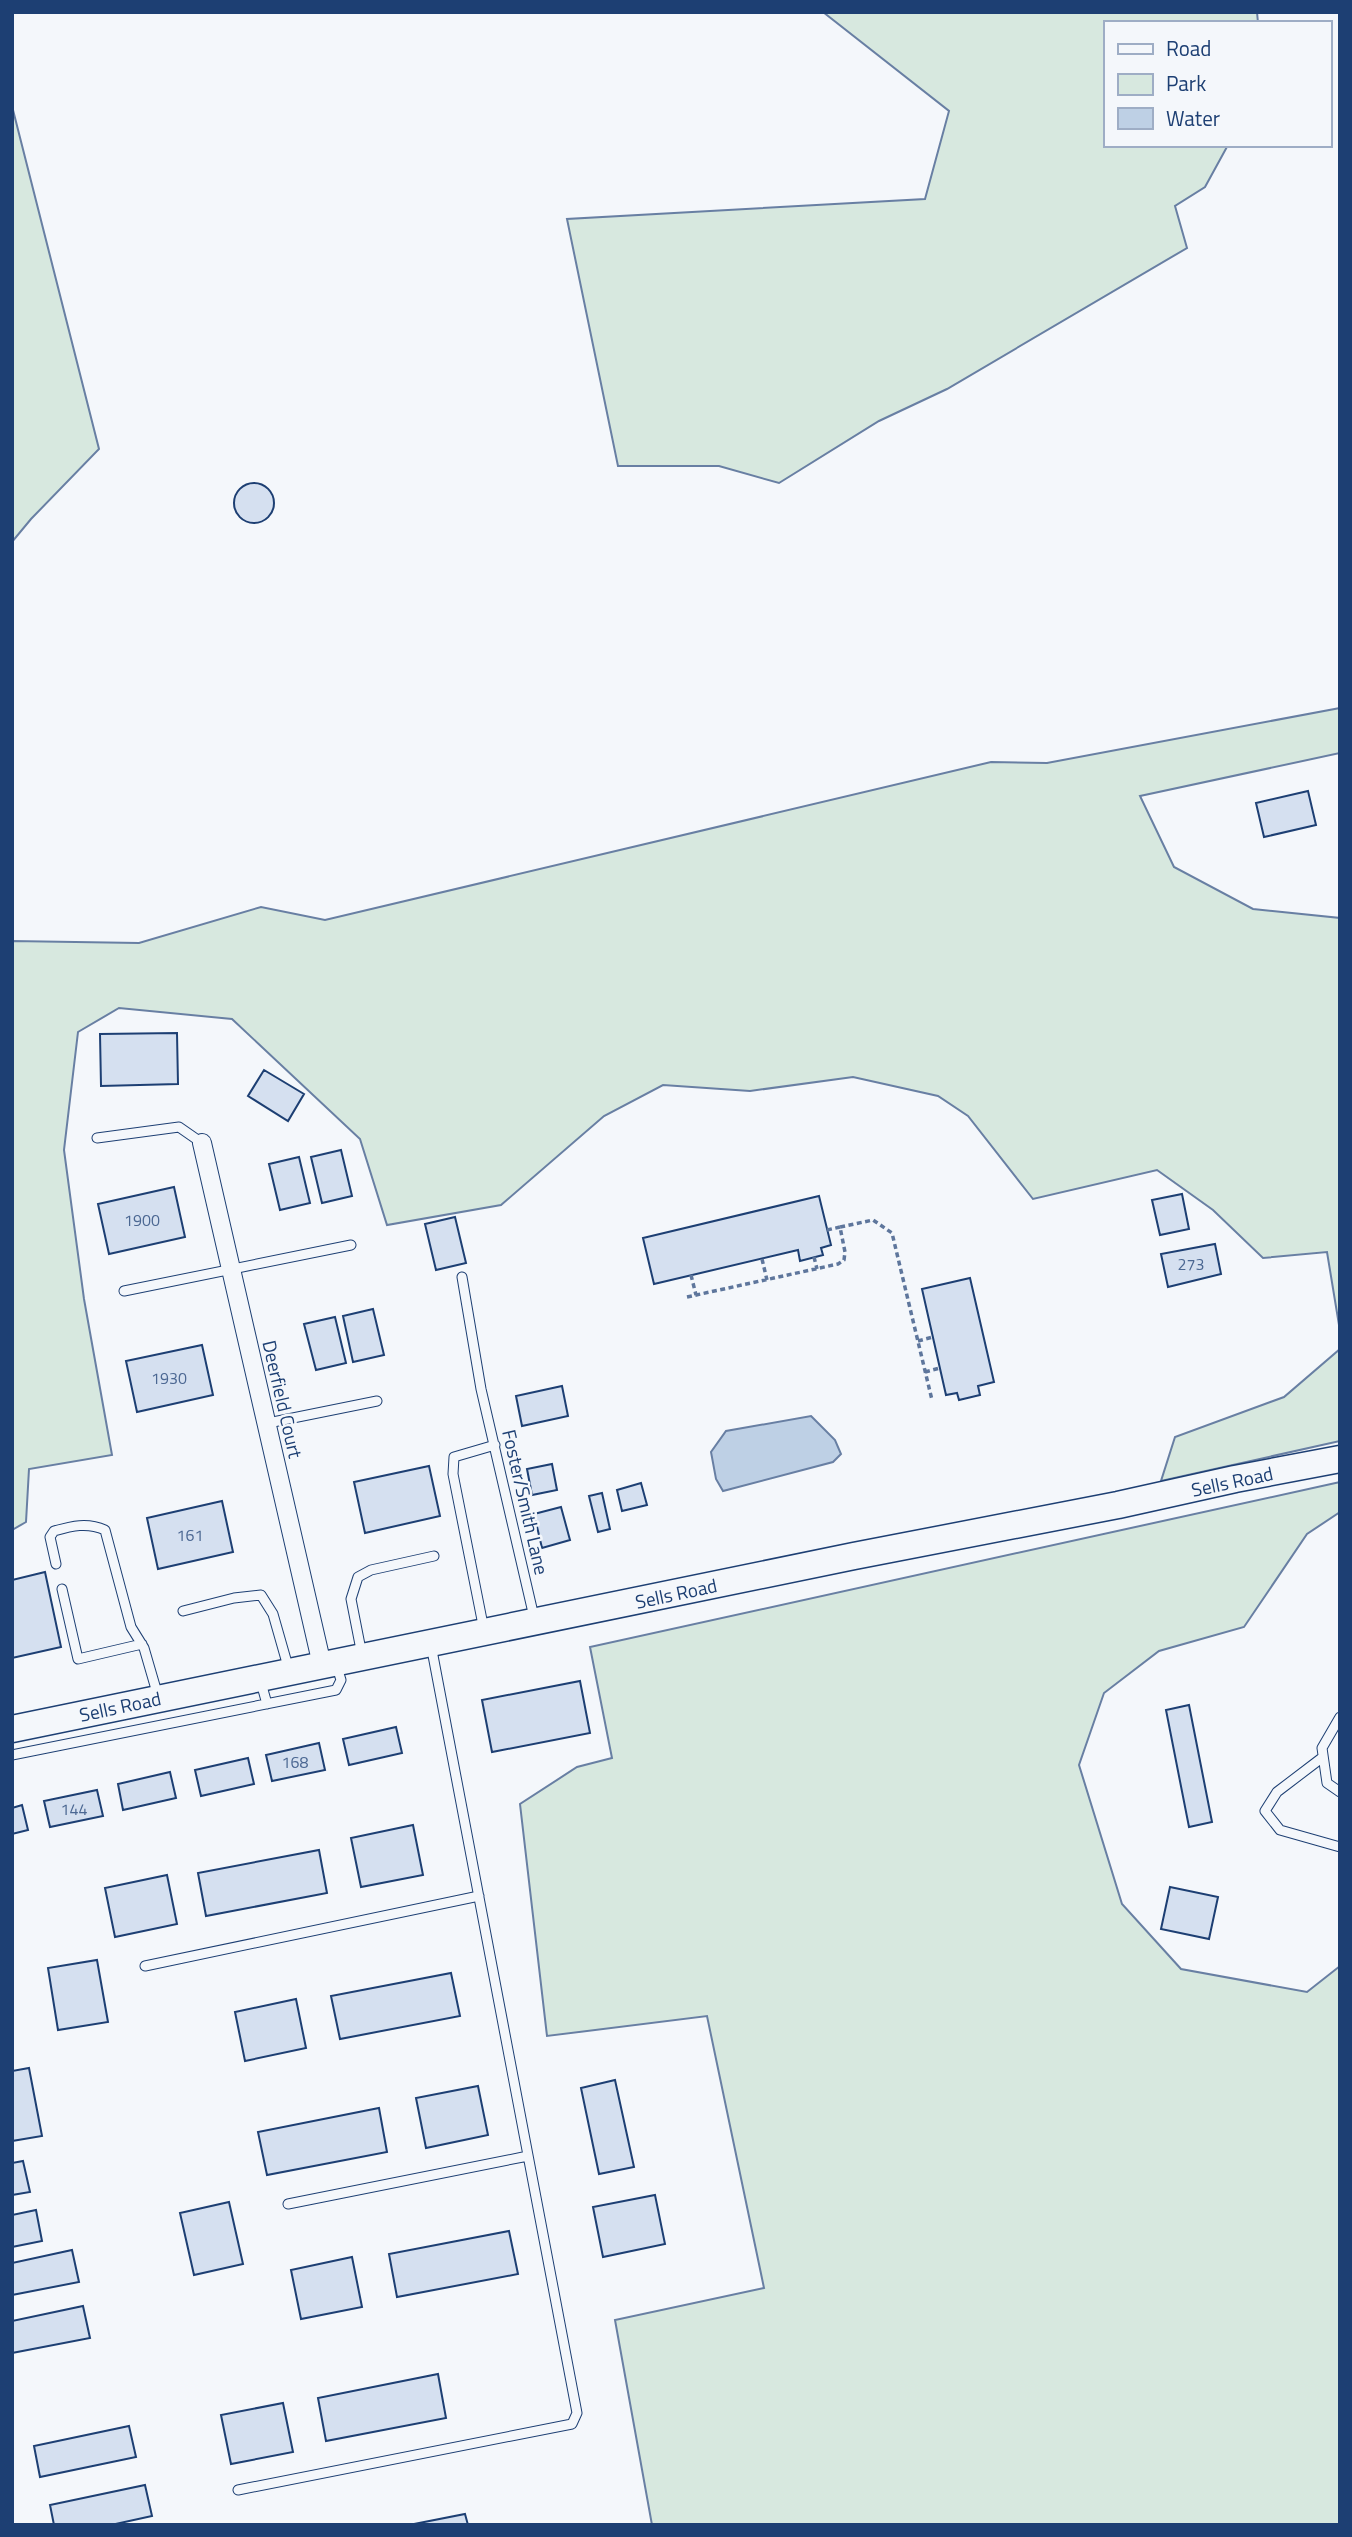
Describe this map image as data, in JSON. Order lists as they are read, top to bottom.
{
  "streets": {
    "street": ["Deerfield Court", "Sells Road"],
    "lane": ["Foster/Smith Lane"]
  },
  "crossings": [
    ["Deerfield Court", "Sells Road"],
    ["Sells Road", "Foster/Smith Lane"]
  ],
  "house_numbers": [
    "1900",
    "273",
    "1930",
    "161",
    "168",
    "144"
  ],
  "legend": ["Road", "Park", "Water"]
}
